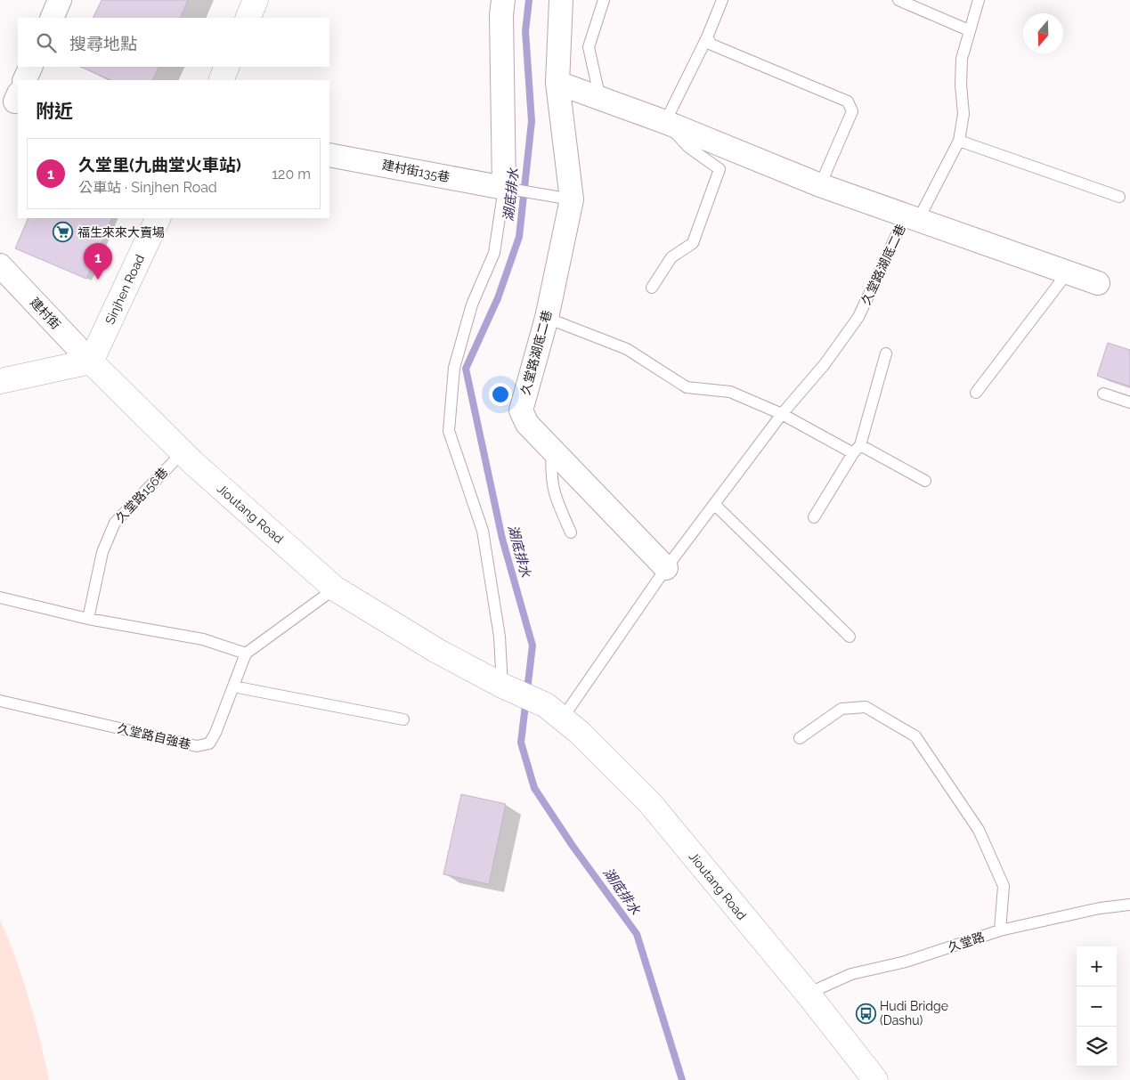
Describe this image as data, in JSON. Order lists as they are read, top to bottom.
{
  "streets": {
    "street": [
      "建村街135巷",
      "久堂路湖底二巷",
      "Sinjhen Road",
      "建村街",
      "Jioutang Road"
    ],
    "lane": ["久堂路156巷", "久堂路自強巷", "久堂路"]
  },
  "crossings": [
    ["久堂路湖底二巷", "Jioutang Road"],
    ["Sinjhen Road", "建村街"],
    ["Sinjhen Road", "Jioutang Road"],
    ["建村街", "Jioutang Road"],
    ["久堂路156巷", "Jioutang Road"],
    ["Jioutang Road", "久堂路"]
  ],
  "water": ["湖底排水"],
  "places": {
    "supermarket": ["福生來來大賣場"],
    "bus stop": ["Hudi Bridge (Dashu)"]
  },
  "north": "bottom",
  "page": {
    "search": "搜尋地點",
    "heading": "附近",
    "list": [
      {
        "mark": "1",
        "name": "久堂里(九曲堂火車站)",
        "note": "公車站 · Sinjhen Road",
        "value": "120 m"
      }
    ],
    "pins": "1",
    "map_buttons": ["+", "−"]
  }
}
